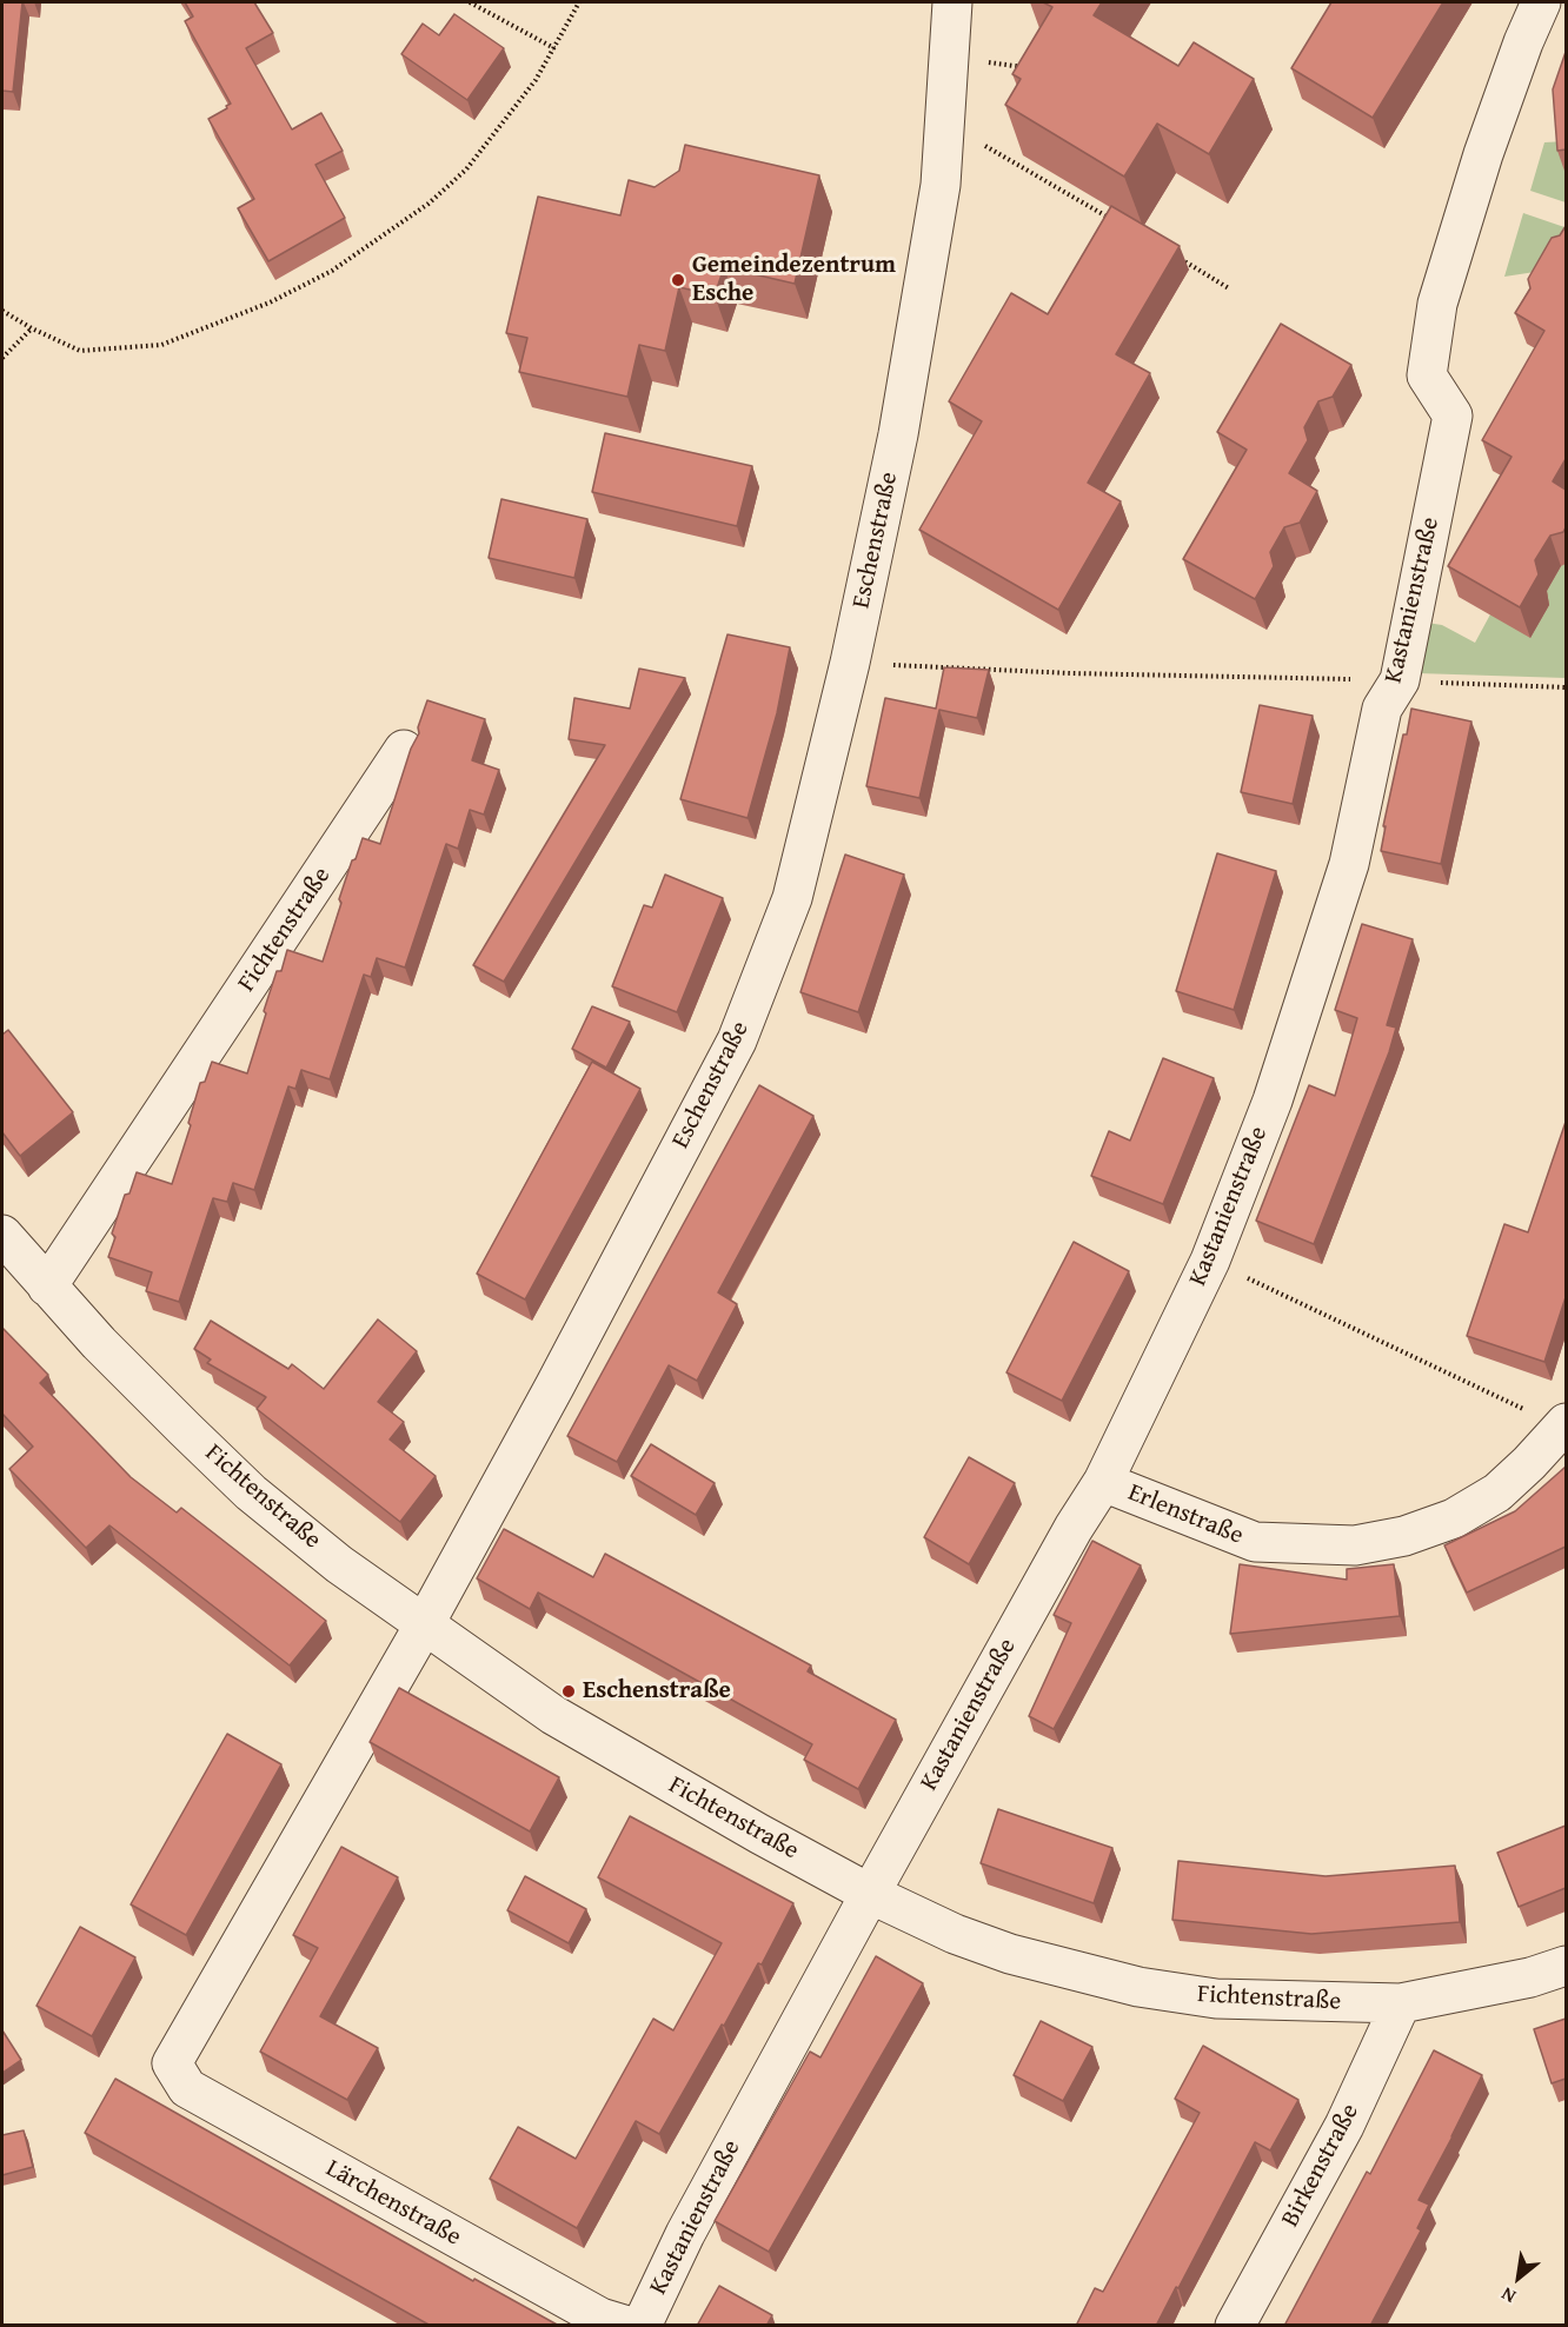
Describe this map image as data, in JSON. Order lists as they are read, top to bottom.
{
  "streets": {
    "street": [
      "Eschenstraße",
      "Kastanienstraße",
      "Fichtenstraße",
      "Erlenstraße",
      "Birkenstraße",
      "Lärchenstraße"
    ]
  },
  "crossings": [
    ["Eschenstraße", "Fichtenstraße"],
    ["Eschenstraße", "Lärchenstraße"],
    ["Kastanienstraße", "Fichtenstraße"],
    ["Kastanienstraße", "Erlenstraße"],
    ["Fichtenstraße", "Birkenstraße"]
  ],
  "places": ["Gemeindezentrum Esche", "Eschenstraße"],
  "north": "bottom left"
}
